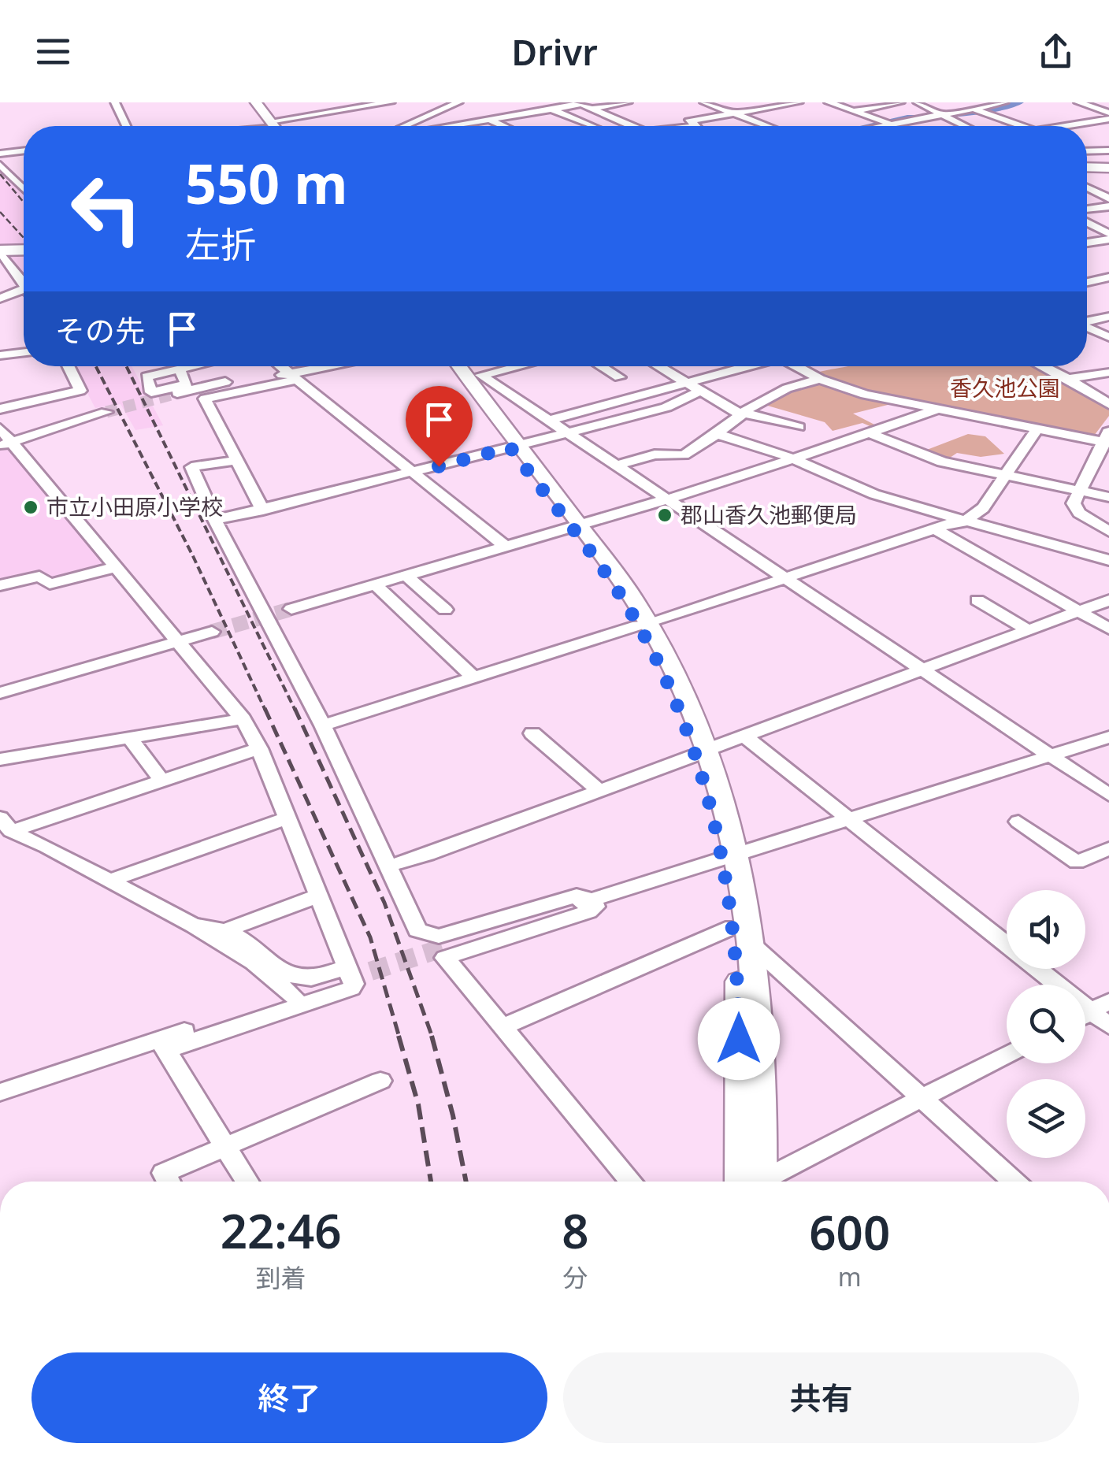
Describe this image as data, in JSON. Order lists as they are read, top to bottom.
{
  "parks": ["香久池公園"],
  "places": ["市立小田原小学校", "郡山香久池郵便局"],
  "page": {
    "header": "Drivr",
    "turn": ["550 m", "左折"],
    "then": "その先",
    "eta": [
      "22:46",
      "到着",
      "8",
      "分",
      "600",
      "m"
    ],
    "buttons": ["終了", "共有"]
  }
}
